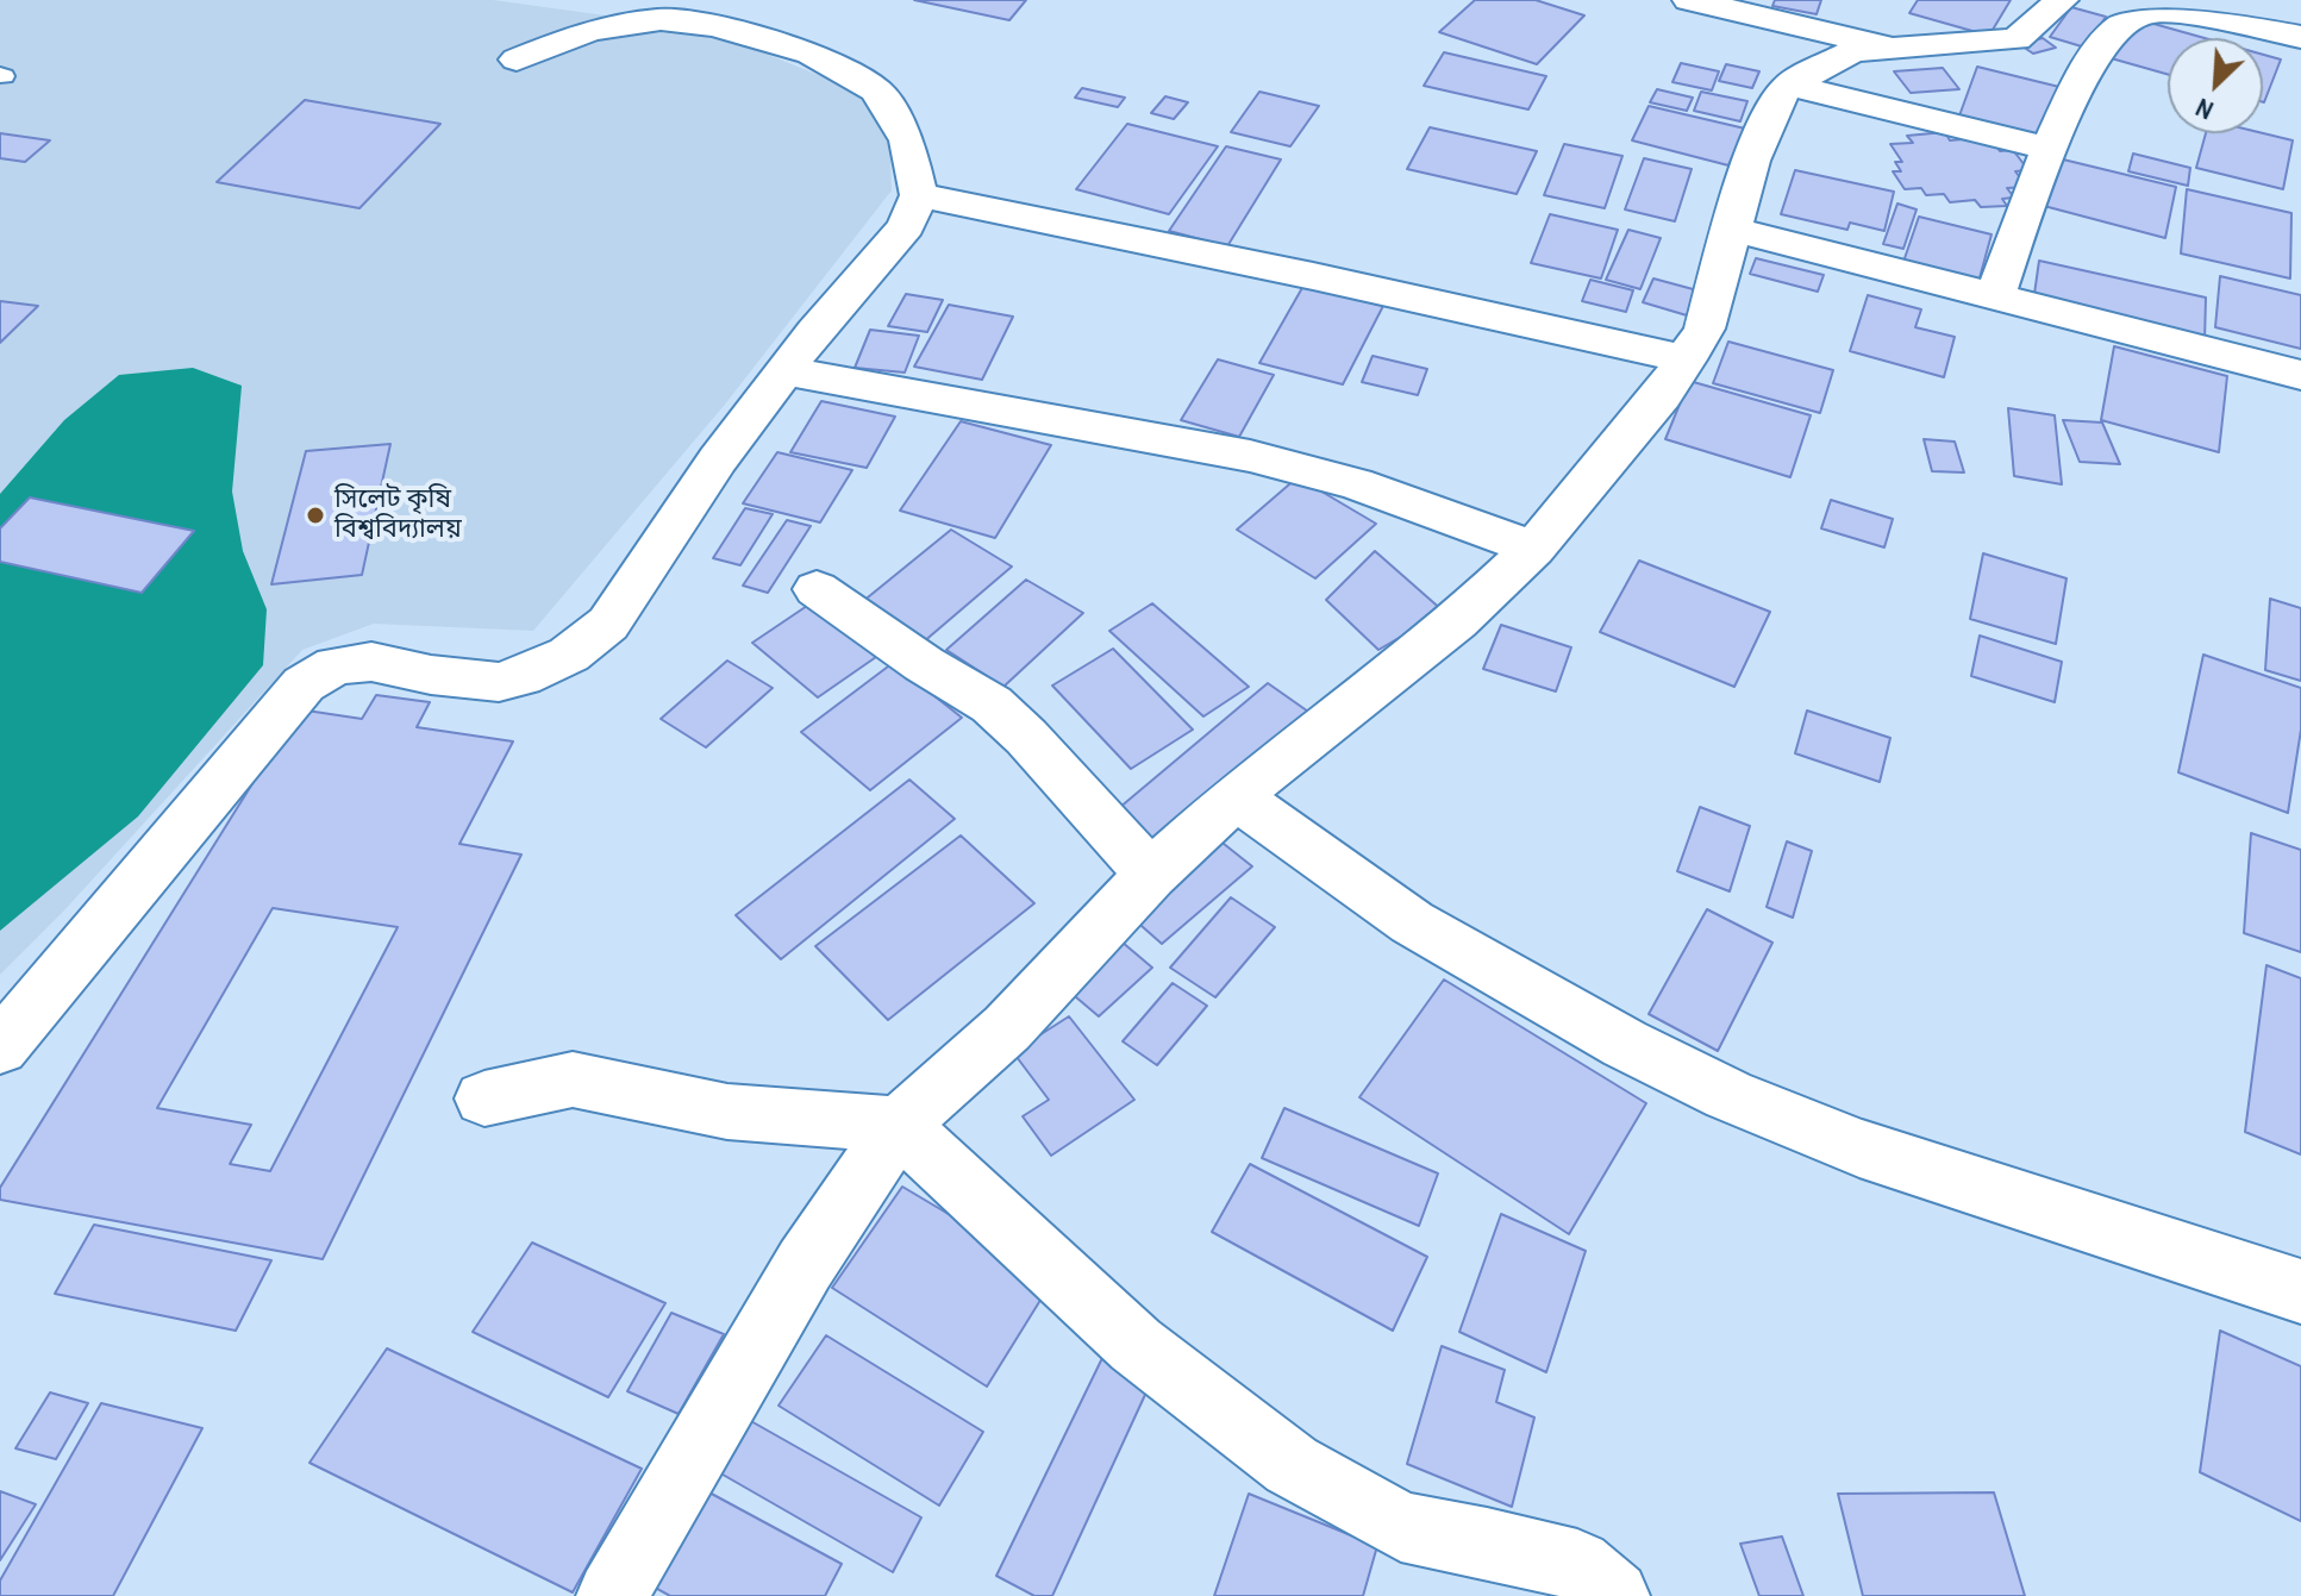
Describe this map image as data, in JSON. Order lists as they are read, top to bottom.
{
  "places": ["সিলেট কৃষি বিশ্ববিদ্যালয়"],
  "north": "bottom left"
}
